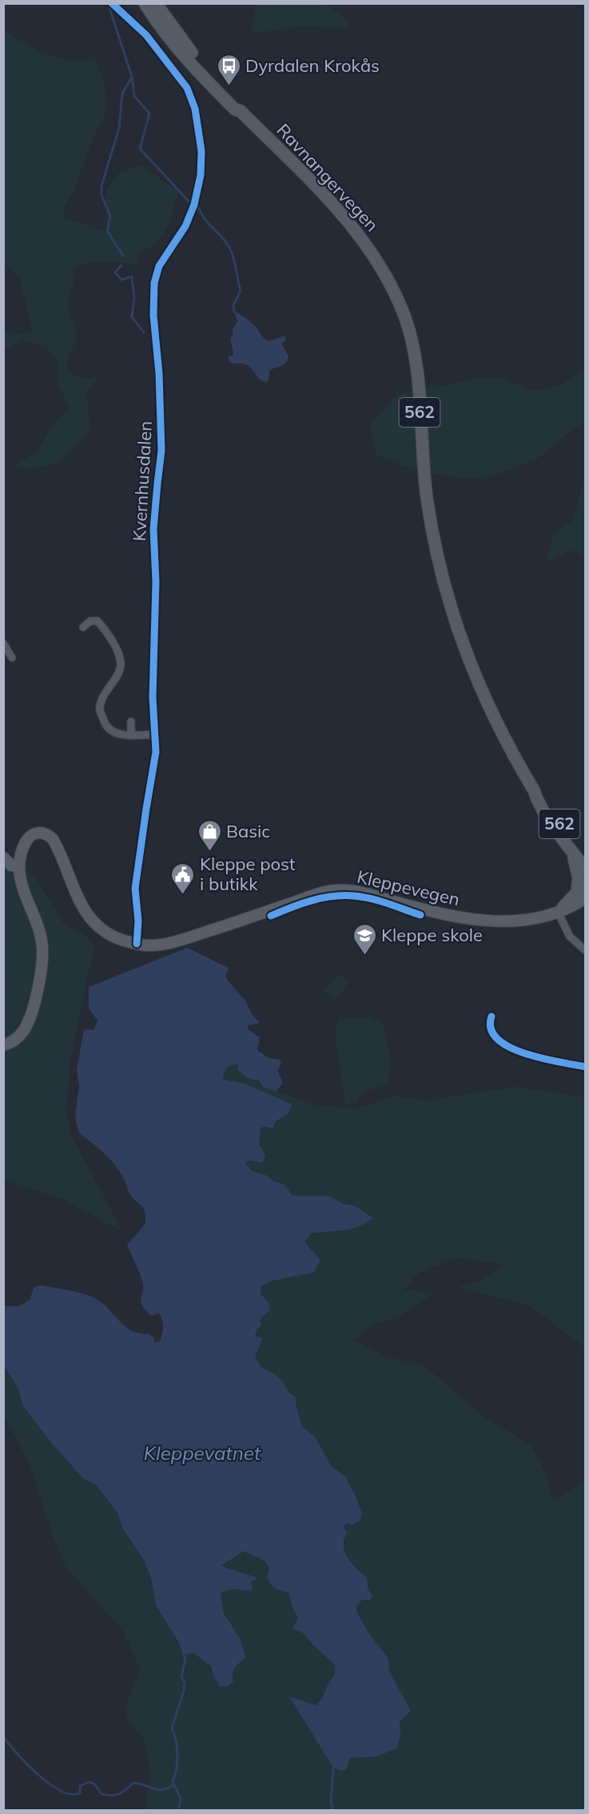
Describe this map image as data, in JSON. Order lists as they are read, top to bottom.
{
  "streets": {
    "main road": ["Ravnangervegen", "562", "Kleppevegen"],
    "street": ["Kvernhusdalen"]
  },
  "crossings": [
    ["Kvernhusdalen", "Kleppevegen"]
  ],
  "water": ["Kleppevatnet"],
  "places": {
    "bus stop": ["Dyrdalen Krokås"],
    "shop": ["Basic"],
    "public building": ["Kleppe post i butikk"],
    "school or university": ["Kleppe skole"]
  }
}
